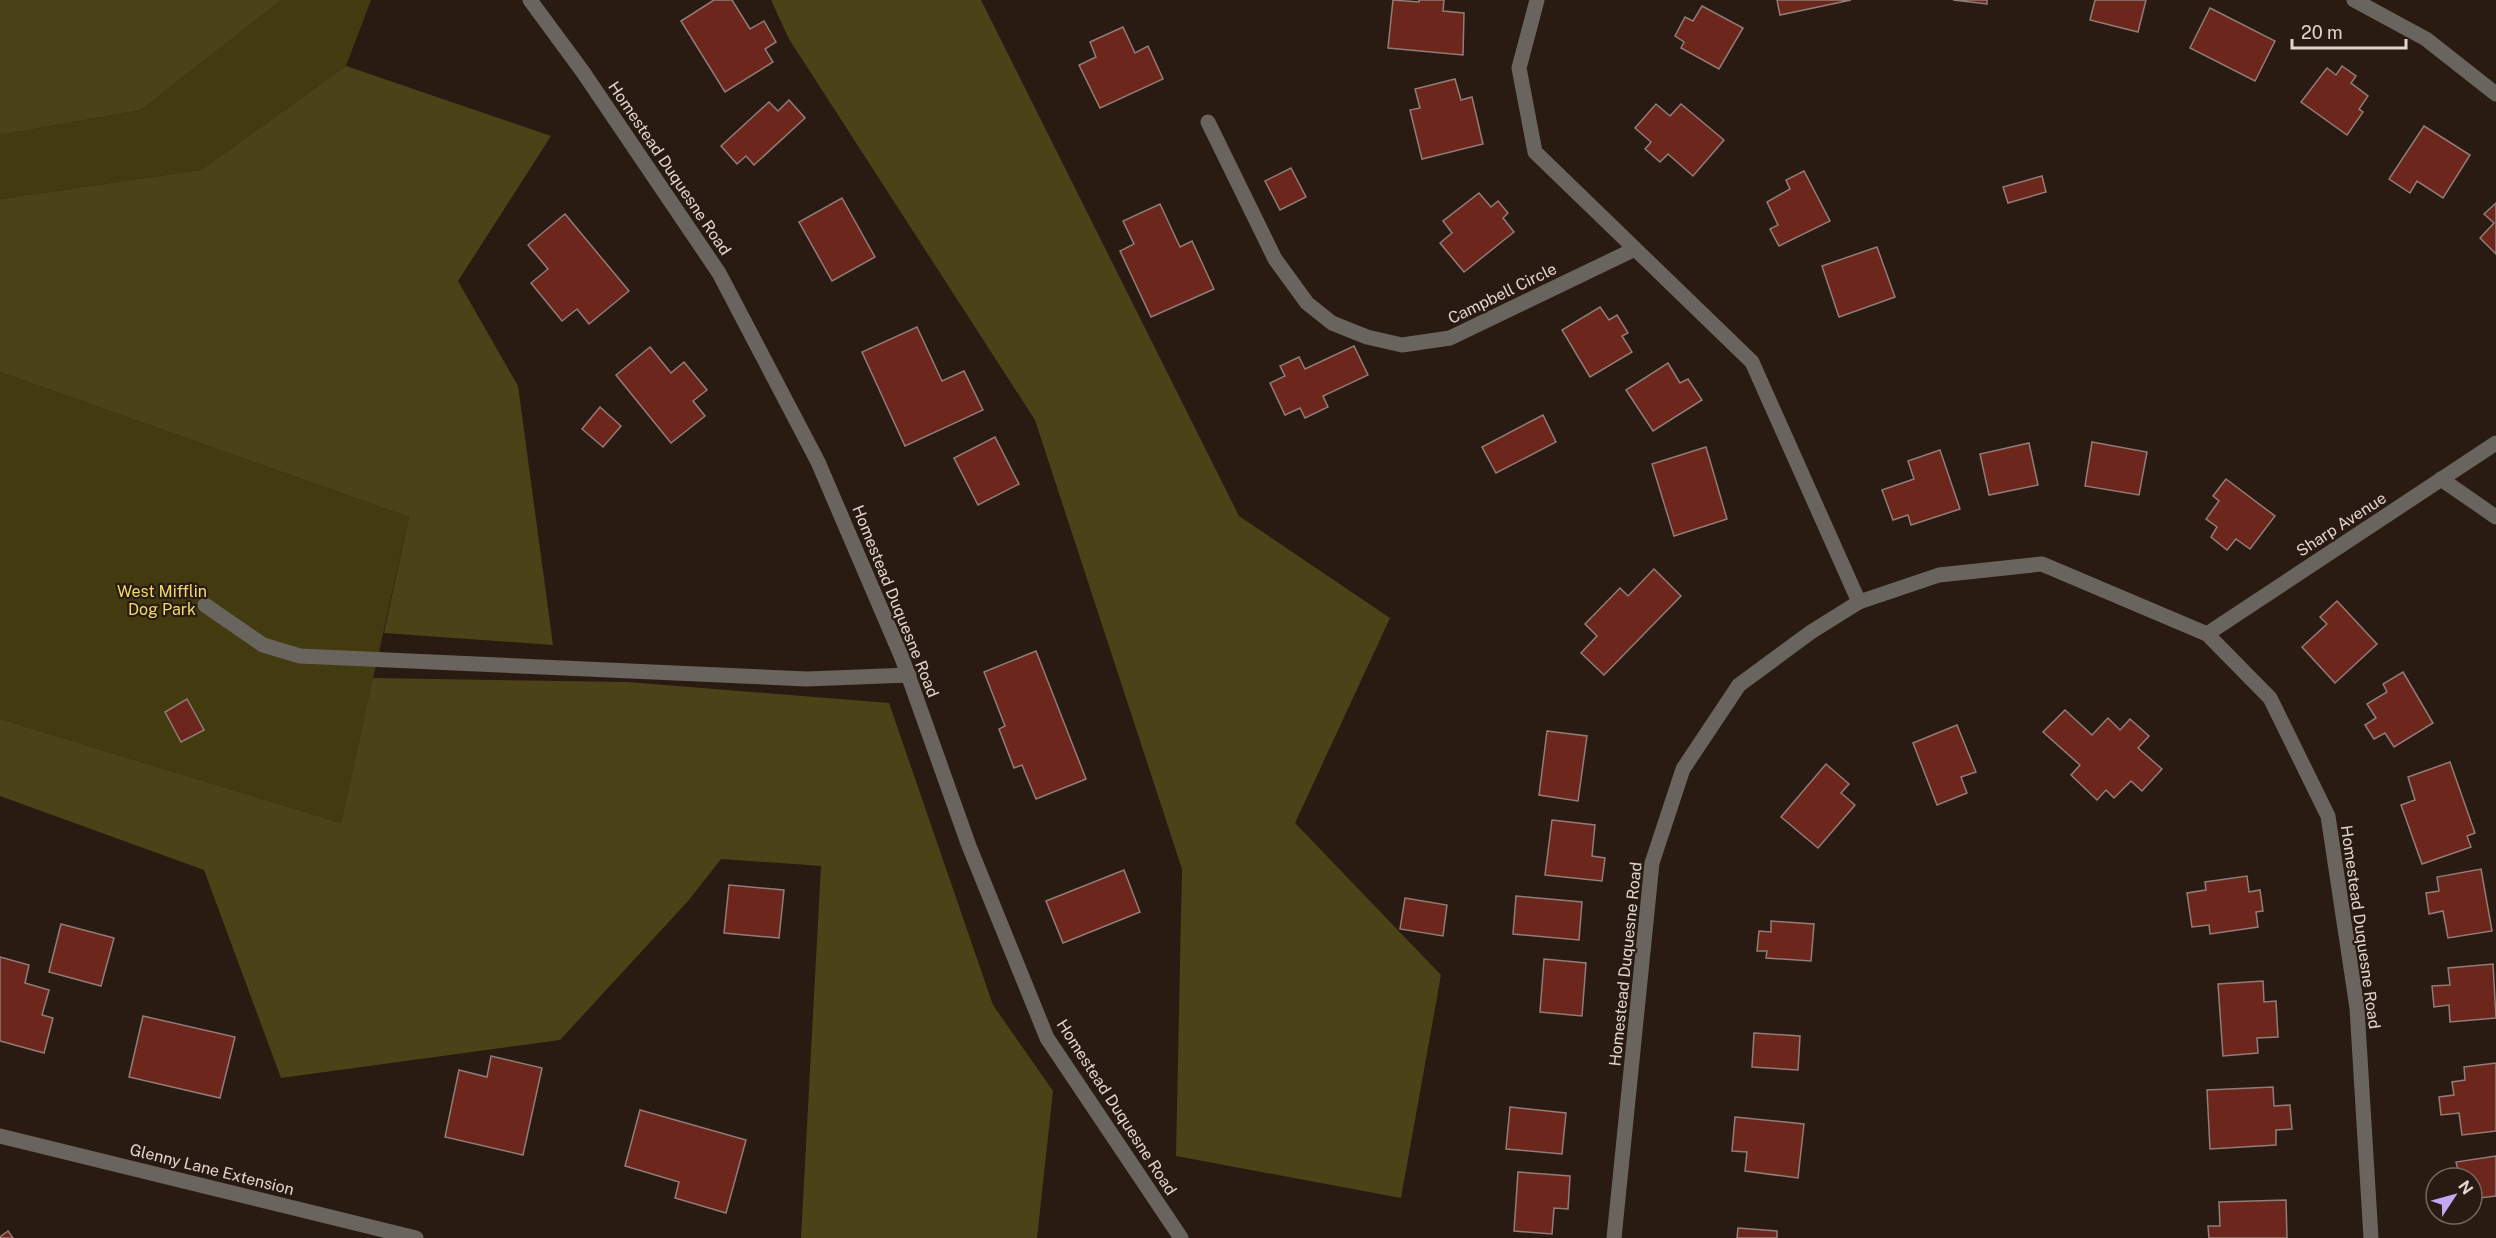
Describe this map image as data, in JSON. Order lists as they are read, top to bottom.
{
  "streets": {
    "street": [
      "Homestead Duquesne Road",
      "Campbell Circle",
      "Sharp Avenue",
      "Glenny Lane Extension"
    ]
  },
  "crossings": [
    ["Homestead Duquesne Road", "Sharp Avenue"]
  ],
  "parks": ["West Mifflin Dog Park"],
  "scale_bar": "20 m",
  "north": "top right"
}
